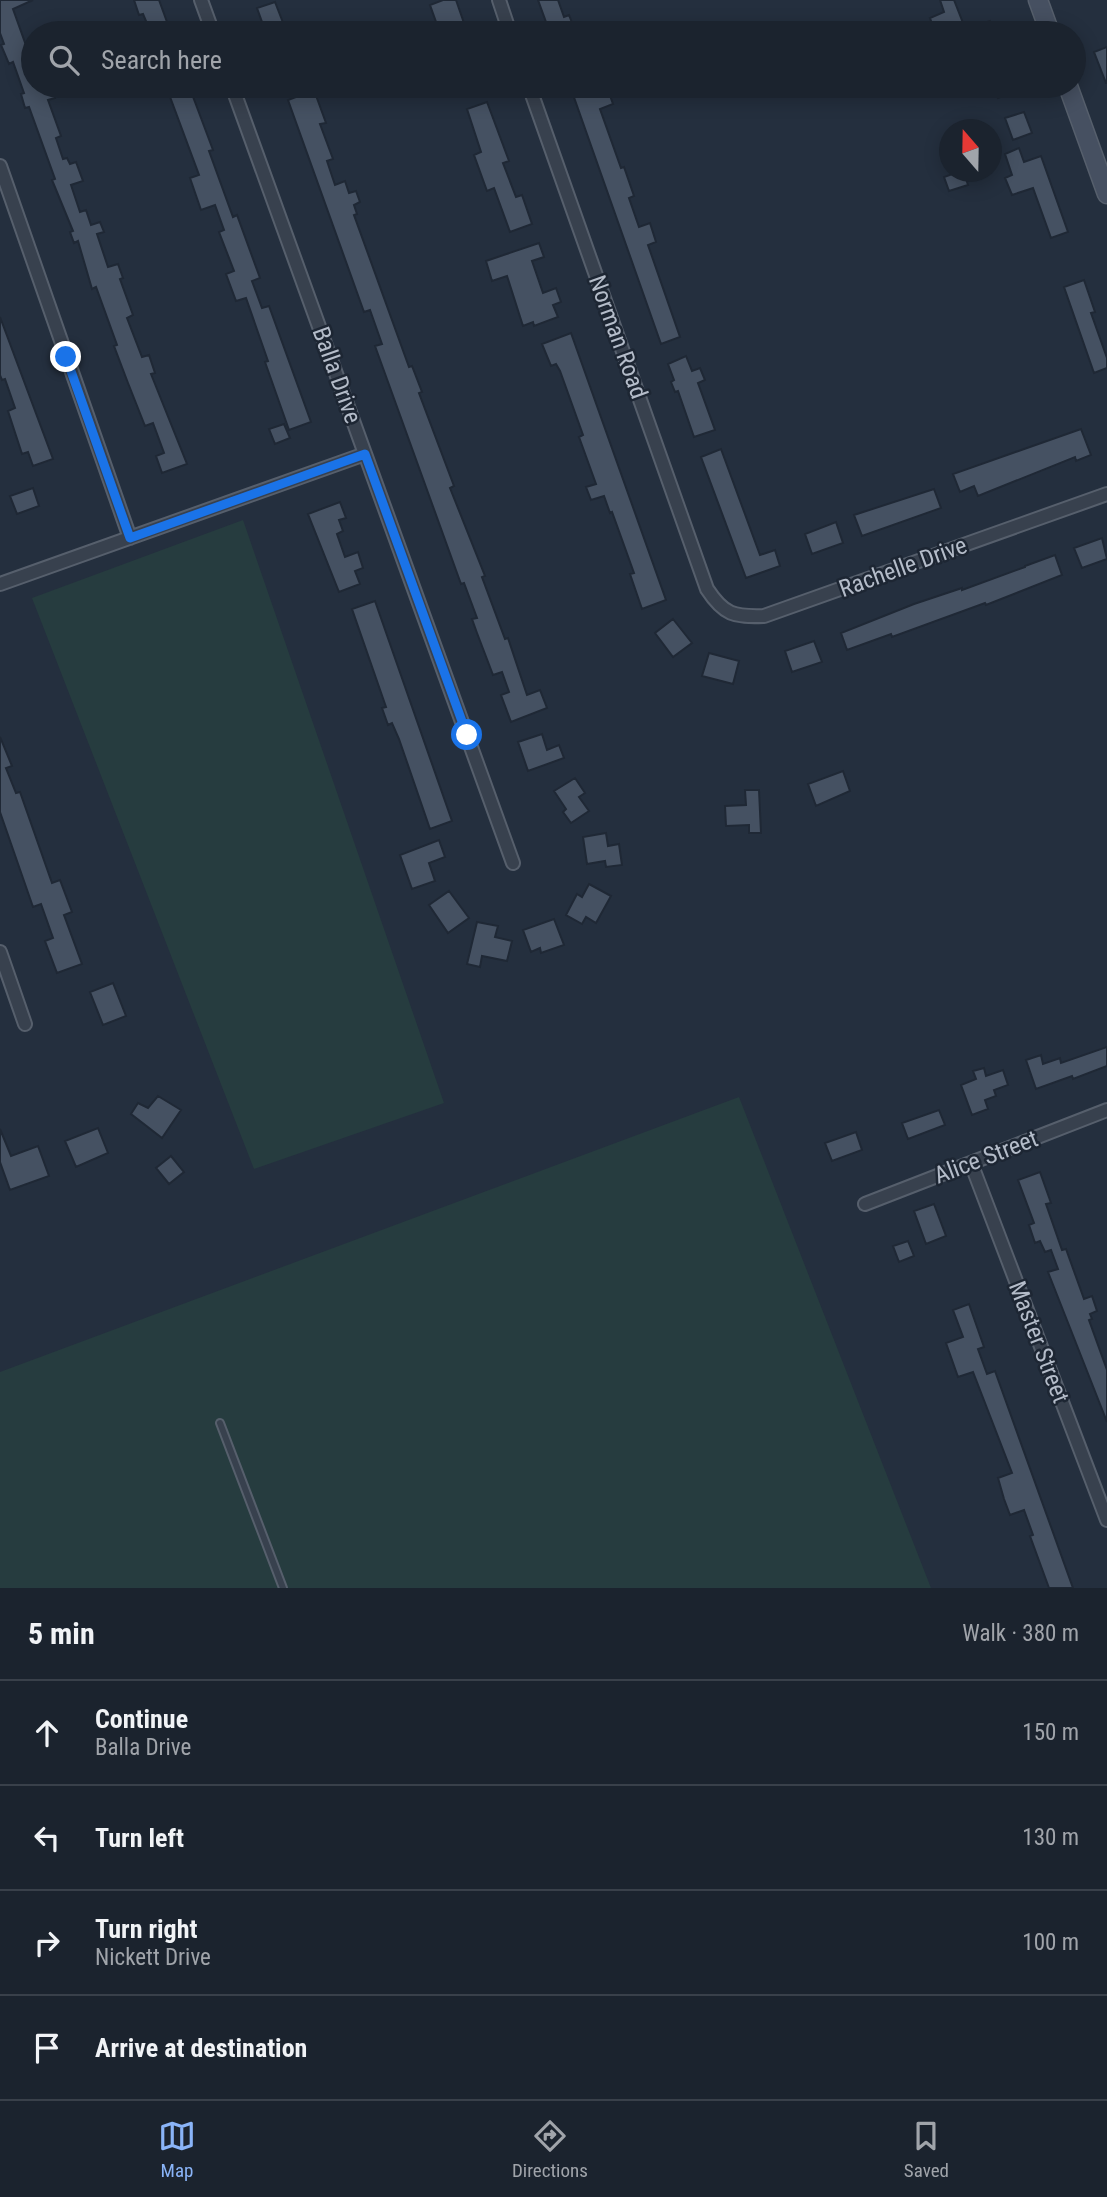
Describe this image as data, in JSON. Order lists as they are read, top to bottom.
{
  "streets": {
    "street": [
      "Norman Road",
      "Balla Drive",
      "Rachelle Drive",
      "Alice Street",
      "Master Street"
    ]
  },
  "crossings": [
    ["Norman Road", "Rachelle Drive"],
    ["Alice Street", "Master Street"]
  ],
  "north": "top",
  "page": {
    "search": "Search here",
    "heading": ["5 min", "Walk · 380 m"],
    "list": [
      ["Continue", "Balla Drive", "150 m"],
      ["Turn left", "130 m"],
      ["Turn right", "Nickett Drive", "100 m"],
      "Arrive at destination"
    ],
    "nav": ["Map", "Directions", "Saved"]
  }
}
